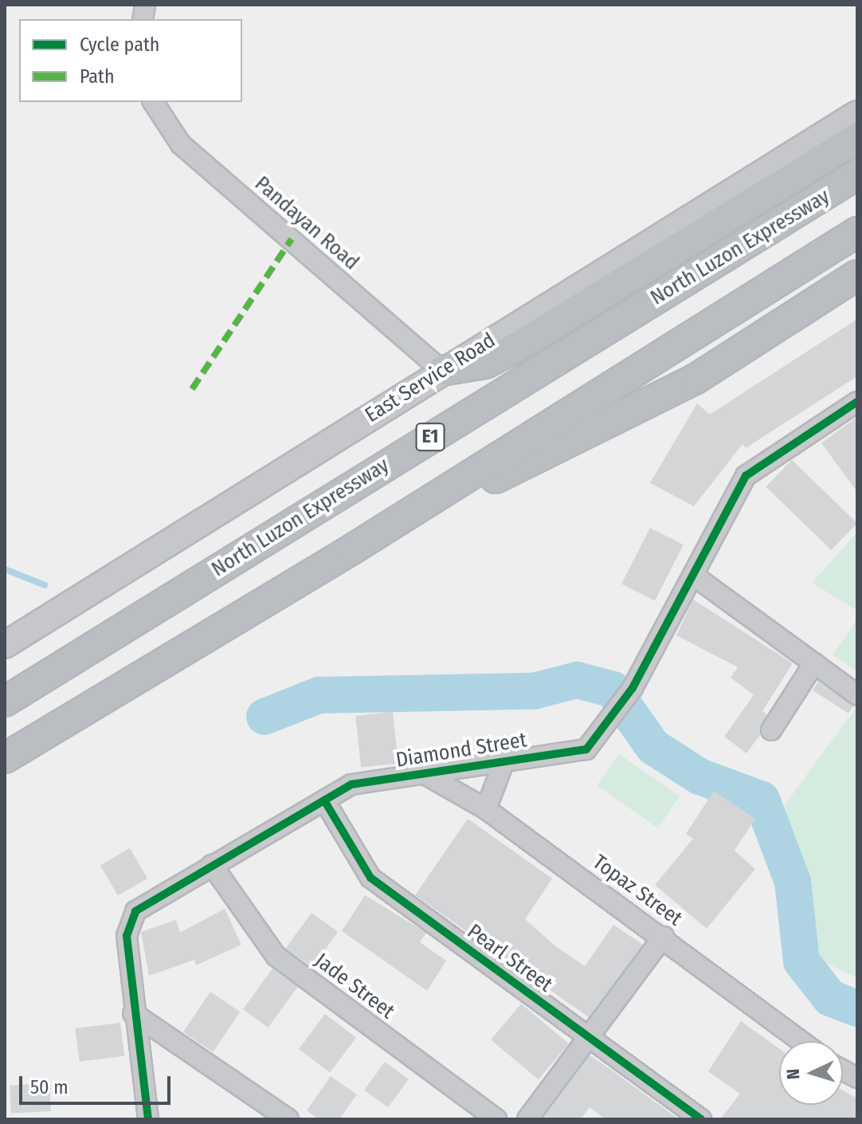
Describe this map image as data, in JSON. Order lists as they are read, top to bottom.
{
  "streets": {
    "highway": ["North Luzon Expressway", "E1"],
    "main road": ["East Service Road"],
    "street": [
      "Pandayan Road",
      "Diamond Street",
      "Topaz Street",
      "Pearl Street",
      "Jade Street"
    ]
  },
  "crossings": [
    ["Pandayan Road", "East Service Road"],
    ["Diamond Street", "Topaz Street"],
    ["Diamond Street", "Pearl Street"],
    ["Diamond Street", "Jade Street"]
  ],
  "legend": ["Cycle path", "Path"],
  "scale_bar": "50 m",
  "north": "left"
}
